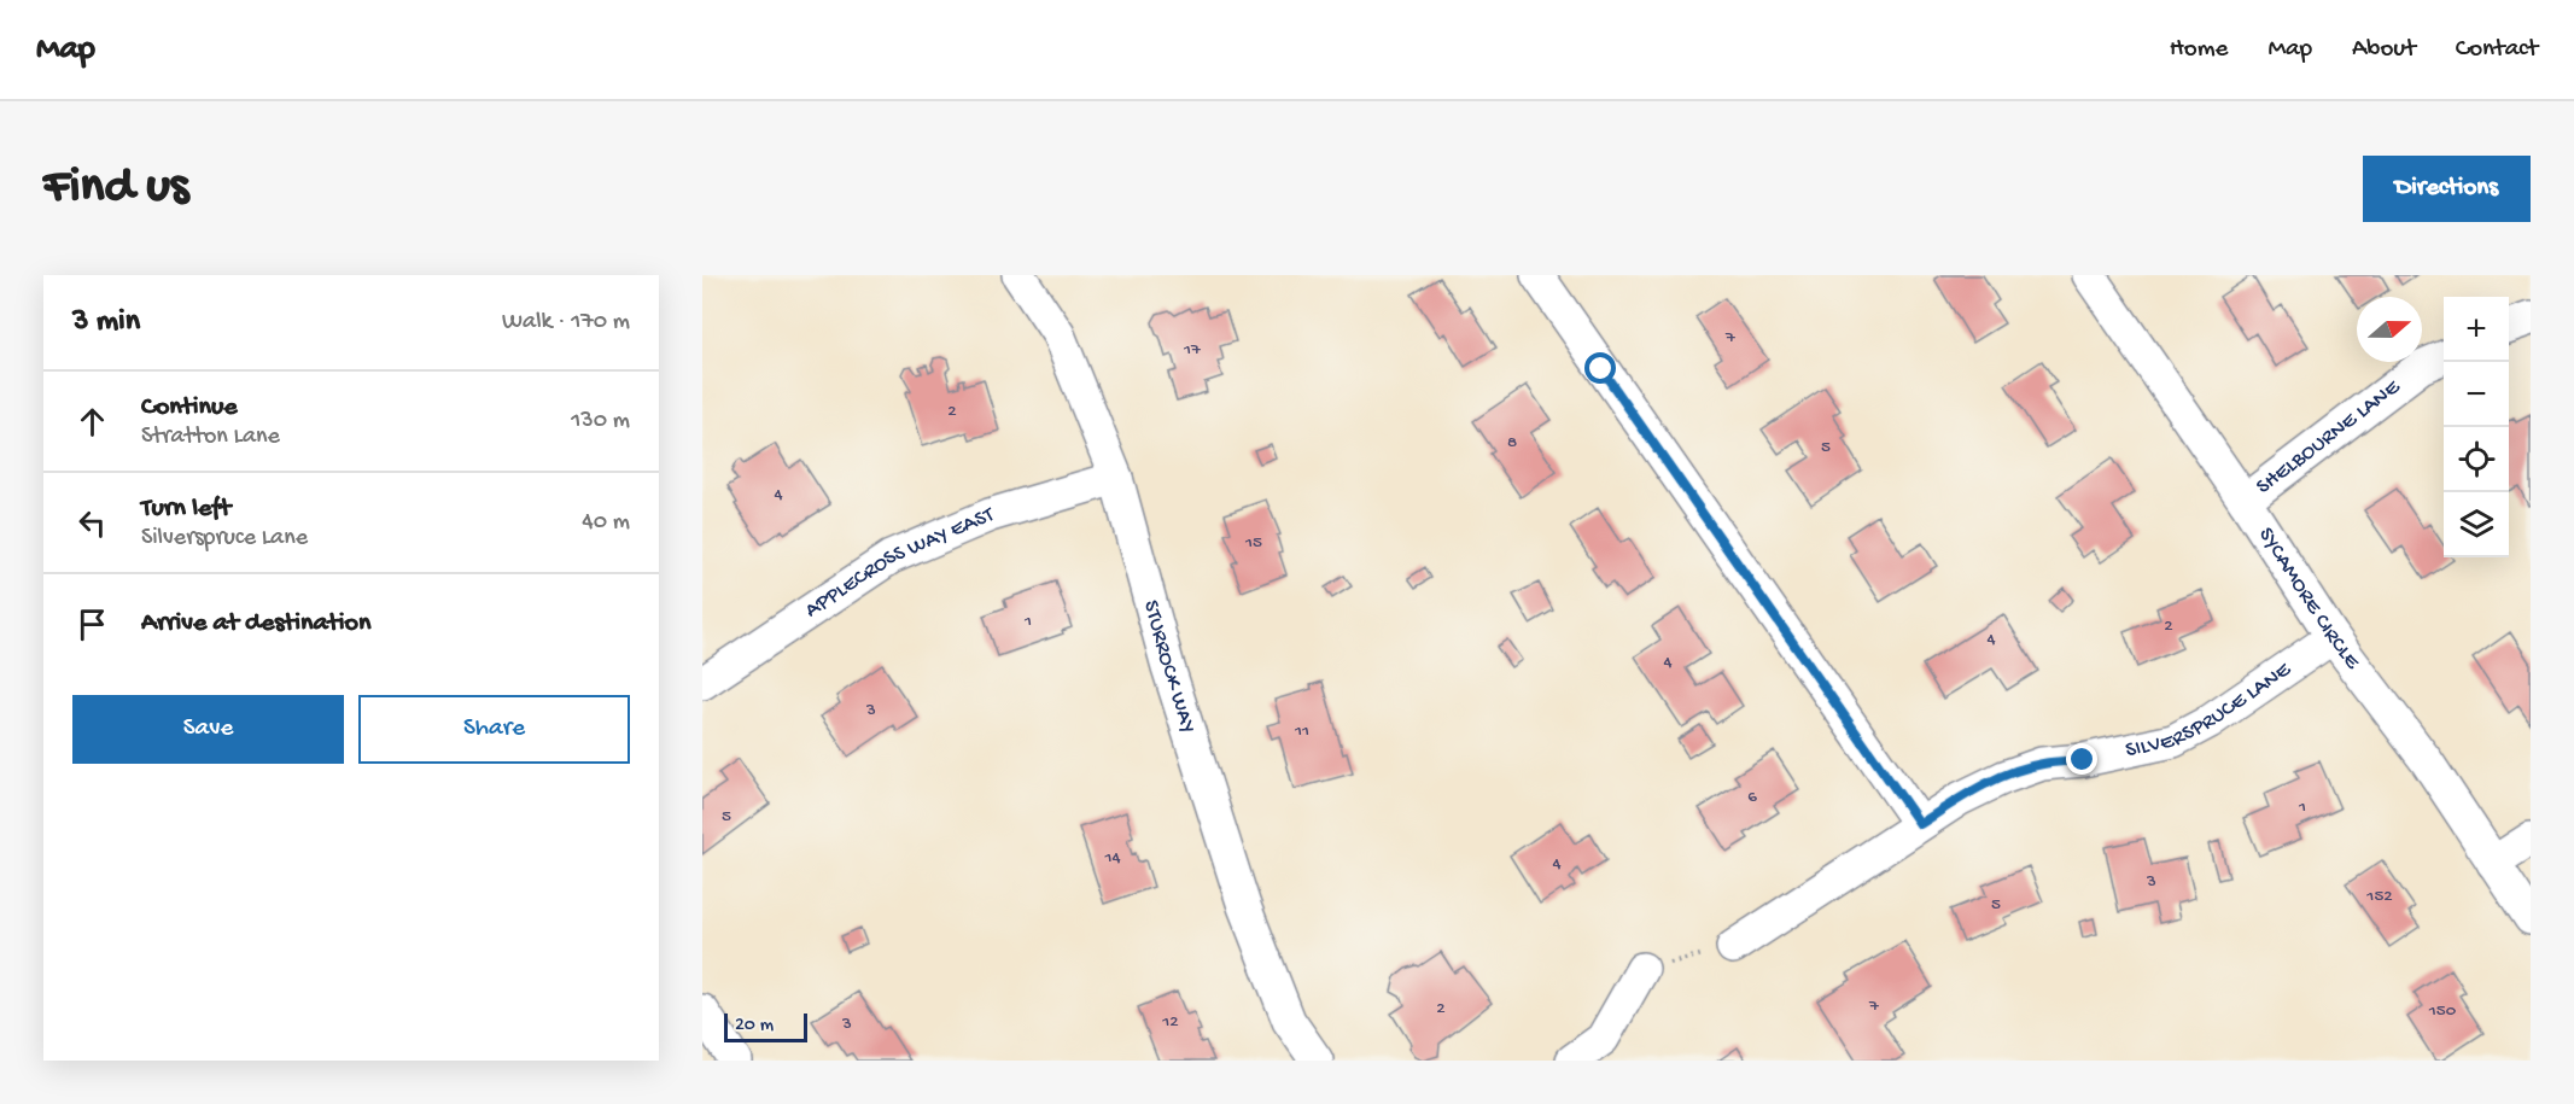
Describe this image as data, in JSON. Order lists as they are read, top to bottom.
{
  "streets": {
    "street": [
      "SHELBOURNE LANE",
      "APPLECROSS WAY EAST",
      "SYCAMORE CIRCLE",
      "STURROCK WAY",
      "SILVERSPRUCE LANE"
    ]
  },
  "crossings": [
    ["SHELBOURNE LANE", "SYCAMORE CIRCLE"],
    ["APPLECROSS WAY EAST", "STURROCK WAY"],
    ["SYCAMORE CIRCLE", "SILVERSPRUCE LANE"]
  ],
  "house_numbers": [
    "7",
    "17",
    "2",
    "8",
    "5",
    "4",
    "15",
    "1",
    "2",
    "4",
    "4",
    "3",
    "11",
    "6",
    "1",
    "5",
    "14",
    "4",
    "3",
    "152",
    "5",
    "7",
    "2",
    "150",
    "12",
    "3"
  ],
  "scale_bar": "20 m",
  "north": "right",
  "page": {
    "header": "Map",
    "nav": [
      "Home",
      "Map",
      "About",
      "Contact"
    ],
    "buttons": [
      "Directions",
      ["Save", "Share"]
    ],
    "title": "Find us",
    "heading": ["3 min", "Walk · 170 m"],
    "map_buttons": ["+", "−"],
    "list": [
      ["Continue", "Stratton Lane", "130 m"],
      ["Turn left", "Silverspruce Lane", "40 m"],
      "Arrive at destination"
    ],
    "scale": "20 m"
  }
}
